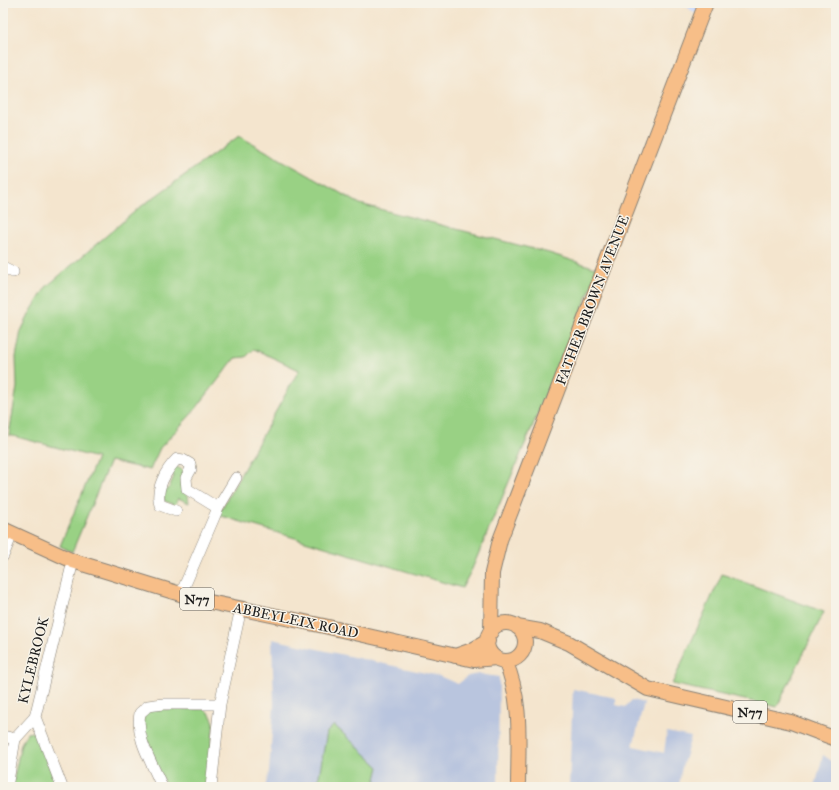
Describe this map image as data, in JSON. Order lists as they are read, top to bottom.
{
  "streets": {
    "main road": ["FATHER BROWN AVENUE", "N77", "ABBEYLEIX ROAD"],
    "street": ["KYLEBROOK"]
  },
  "crossings": [
    ["FATHER BROWN AVENUE", "N77"],
    ["FATHER BROWN AVENUE", "ABBEYLEIX ROAD"],
    ["N77", "ABBEYLEIX ROAD"],
    ["ABBEYLEIX ROAD", "KYLEBROOK"]
  ]
}
